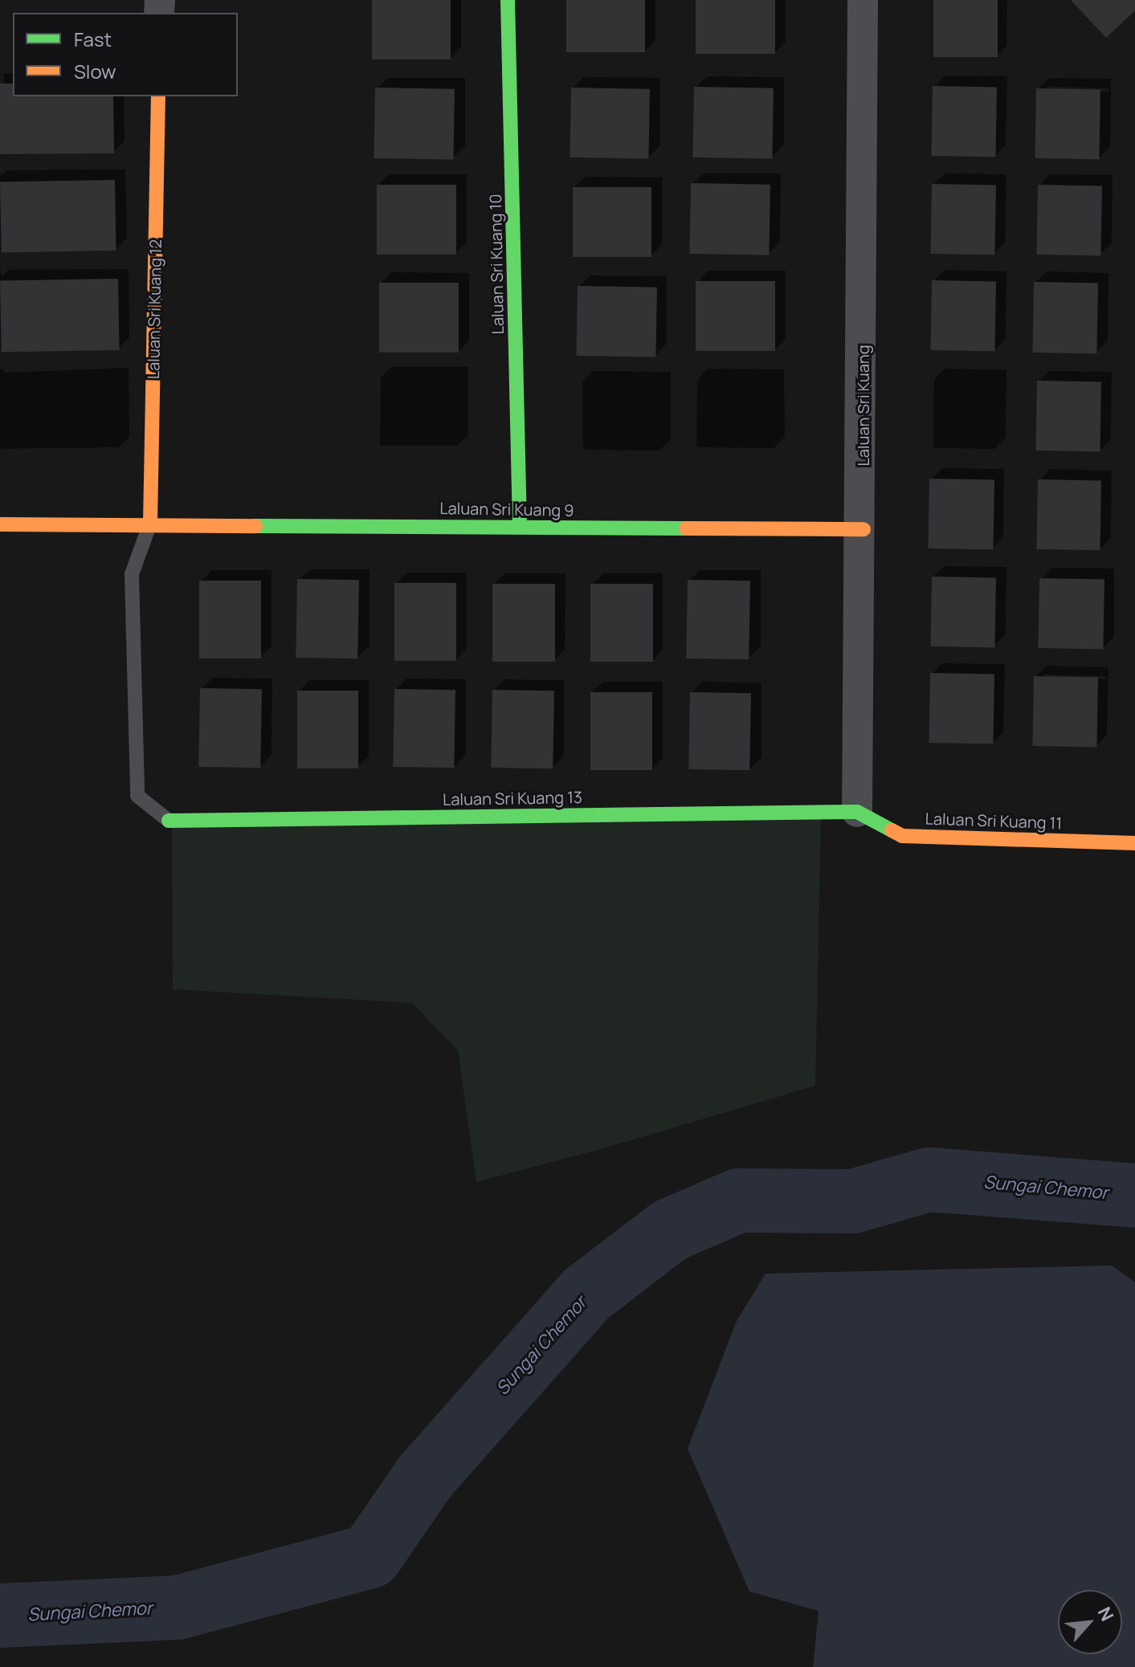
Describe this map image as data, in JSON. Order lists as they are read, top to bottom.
{
  "streets": {
    "street": [
      "Laluan Sri Kuang 10",
      "Laluan Sri Kuang 12",
      "Laluan Sri Kuang",
      "Laluan Sri Kuang 9",
      "Laluan Sri Kuang 13",
      "Laluan Sri Kuang 11"
    ]
  },
  "crossings": [
    ["Laluan Sri Kuang 10", "Laluan Sri Kuang 9"],
    ["Laluan Sri Kuang 12", "Laluan Sri Kuang 9"],
    ["Laluan Sri Kuang", "Laluan Sri Kuang 9"],
    ["Laluan Sri Kuang", "Laluan Sri Kuang 13"],
    ["Laluan Sri Kuang", "Laluan Sri Kuang 11"],
    ["Laluan Sri Kuang 13", "Laluan Sri Kuang 11"]
  ],
  "water": ["Sungai Chemor"],
  "legend": ["Fast", "Slow"],
  "north": "top right"
}
